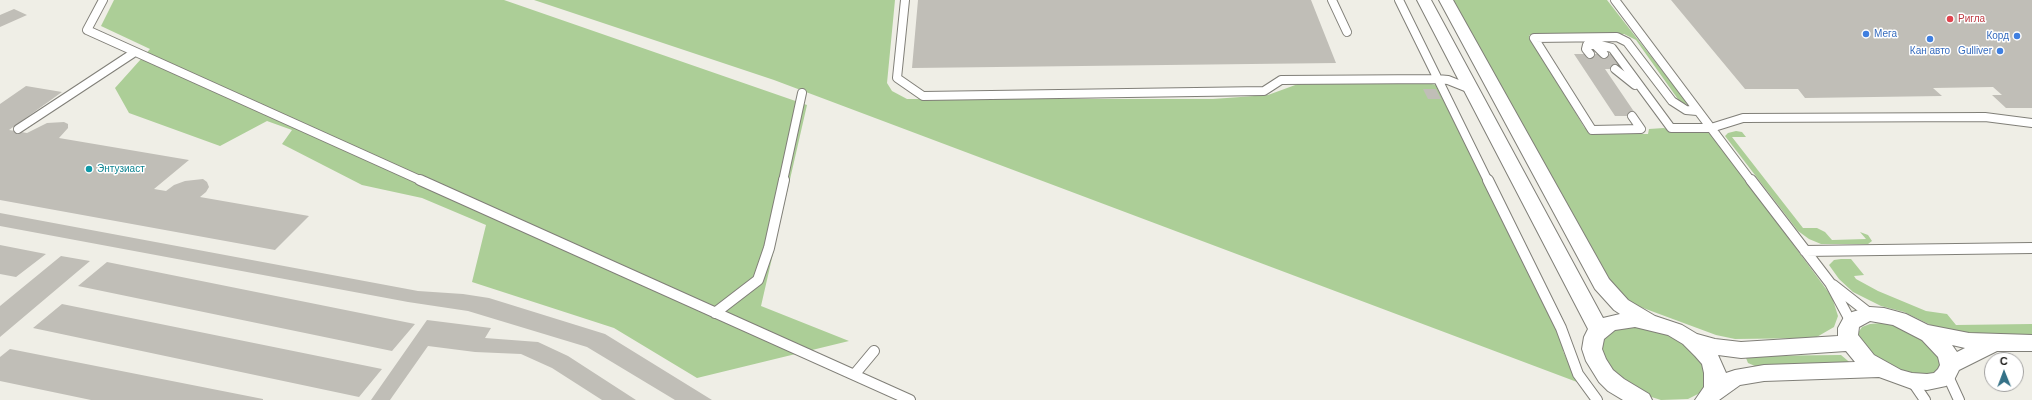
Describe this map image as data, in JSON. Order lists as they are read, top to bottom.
{
  "places": [
    "Ригла",
    "Мега",
    "Корд",
    "Кан авто",
    "Gulliver",
    "Энтузиаст"
  ],
  "north": "top"
}
